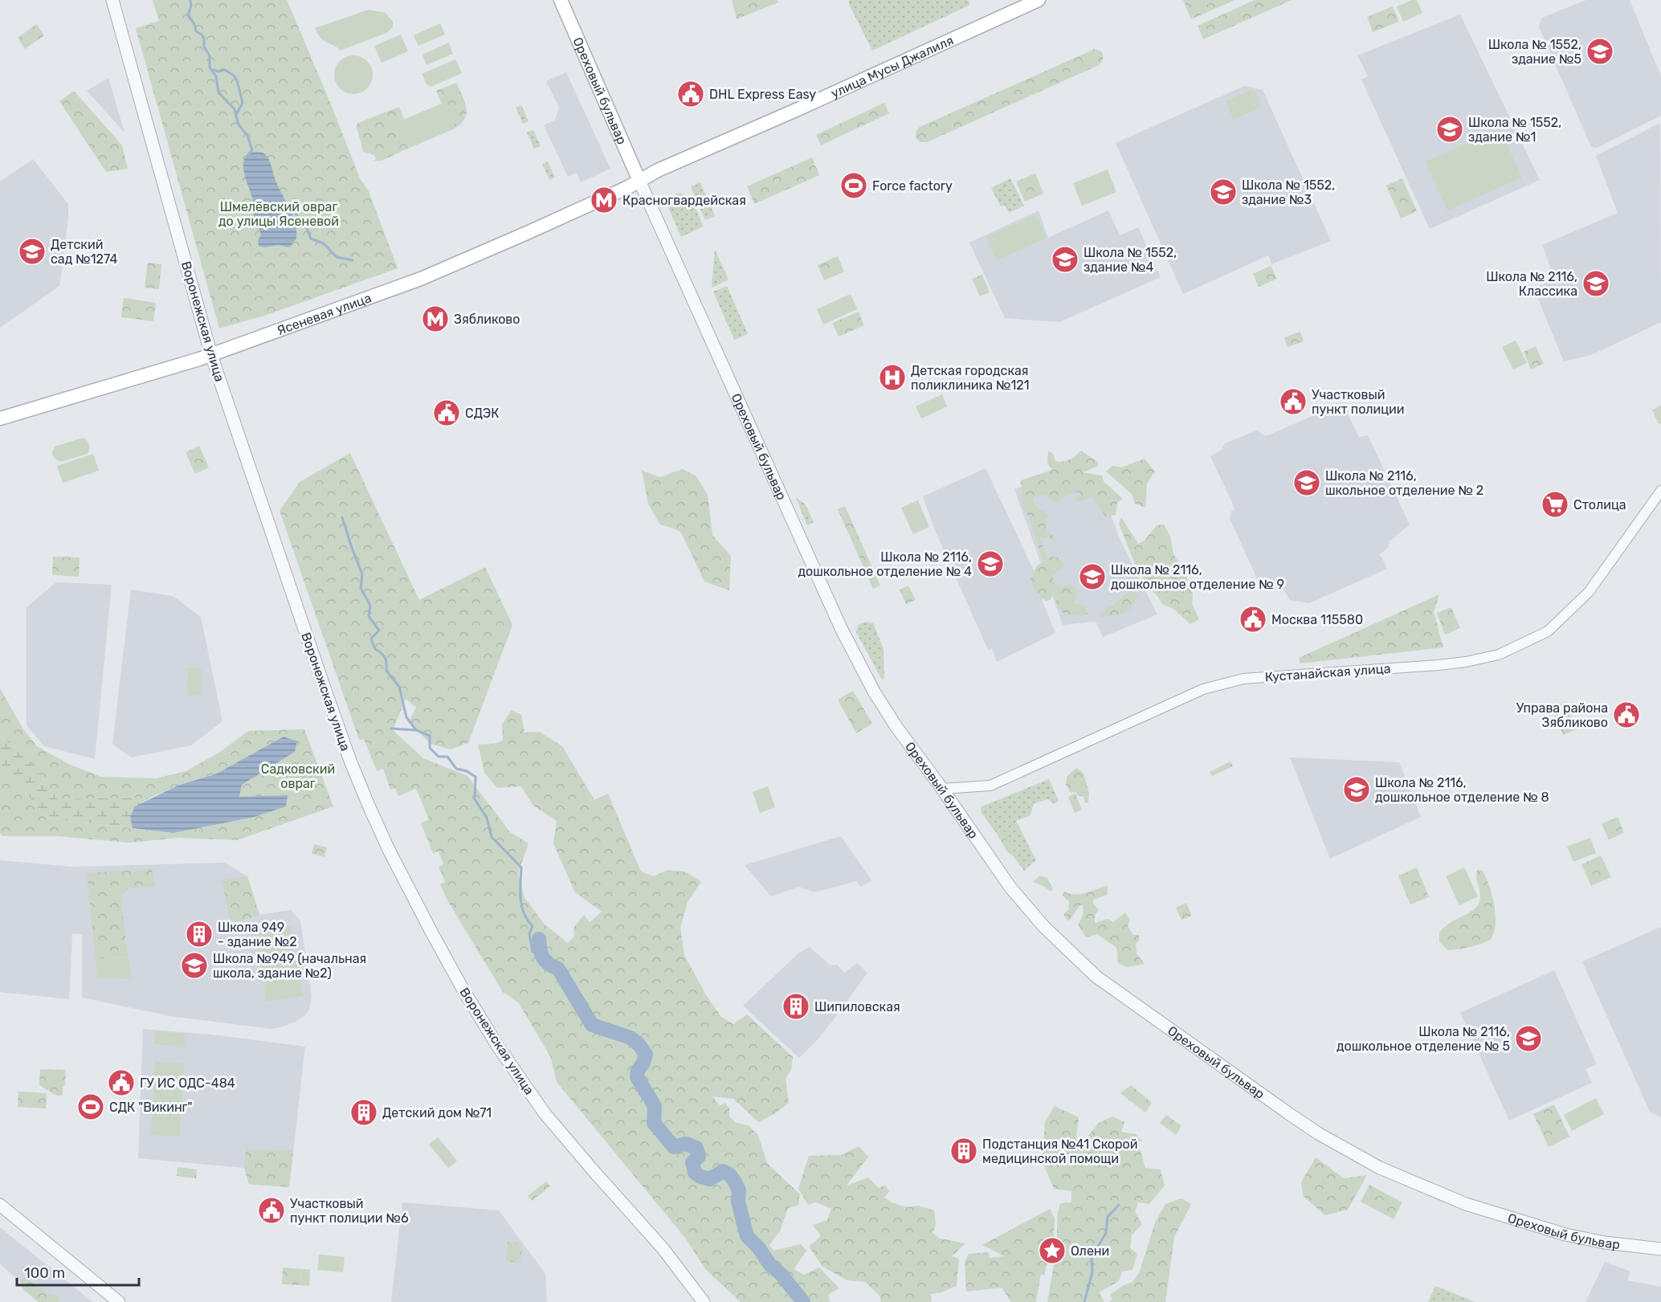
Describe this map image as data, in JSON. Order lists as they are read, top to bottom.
{
  "streets": {
    "main road": ["улица Мусы Джалиля", "Ореховый бульвар", "Ясеневая улица"],
    "street": ["Воронежская улица", "Кустанайская улица"]
  },
  "crossings": [
    ["улица Мусы Джалиля", "Ореховый бульвар"],
    ["улица Мусы Джалиля", "Ясеневая улица"],
    ["Ореховый бульвар", "Ясеневая улица"],
    ["Ореховый бульвар", "Кустанайская улица"],
    ["Ясеневая улица", "Воронежская улица"]
  ],
  "parks": ["Шмелёвский овраг до улицы Ясеневой", "Садковский овраг"],
  "places": {
    "school or university": [
      "Школа № 1552, здание №5",
      "Школа № 1552, здание №1",
      "Школа № 1552, здание №3",
      "Детский сад №1274",
      "Школа № 1552, здание №4",
      "Школа № 2116, Классика",
      "Школа № 2116, школьное отделение № 2",
      "Школа № 2116, дошкольное отделение № 4",
      "Школа № 2116, дошкольное отделение № 9",
      "Школа № 2116, дошкольное отделение № 8",
      "Школа №949 (начальная школа, здание №2)",
      "Школа № 2116, дошкольное отделение № 5"
    ],
    "public building": [
      "DHL Express Easy",
      "Участковый пункт полиции",
      "СДЭК",
      "Москва 115580",
      "Управа района Зябликово",
      "ГУ ИС ОДС-484",
      "Участковый пункт полиции №6"
    ],
    "sports": ["Force factory", "СДК \"Викинг\""],
    "metro station": ["Красногвардейская", "Зябликово"],
    "hospital": ["Детская городская поликлиника №121"],
    "supermarket": ["Столица"],
    "building": [
      "Школа 949 - здание №2",
      "Шипиловская",
      "Детский дом №71",
      "Подстанция №41 Скорой медицинской помощи"
    ],
    "place": ["Олени"]
  },
  "scale_bar": "100 m"
}
